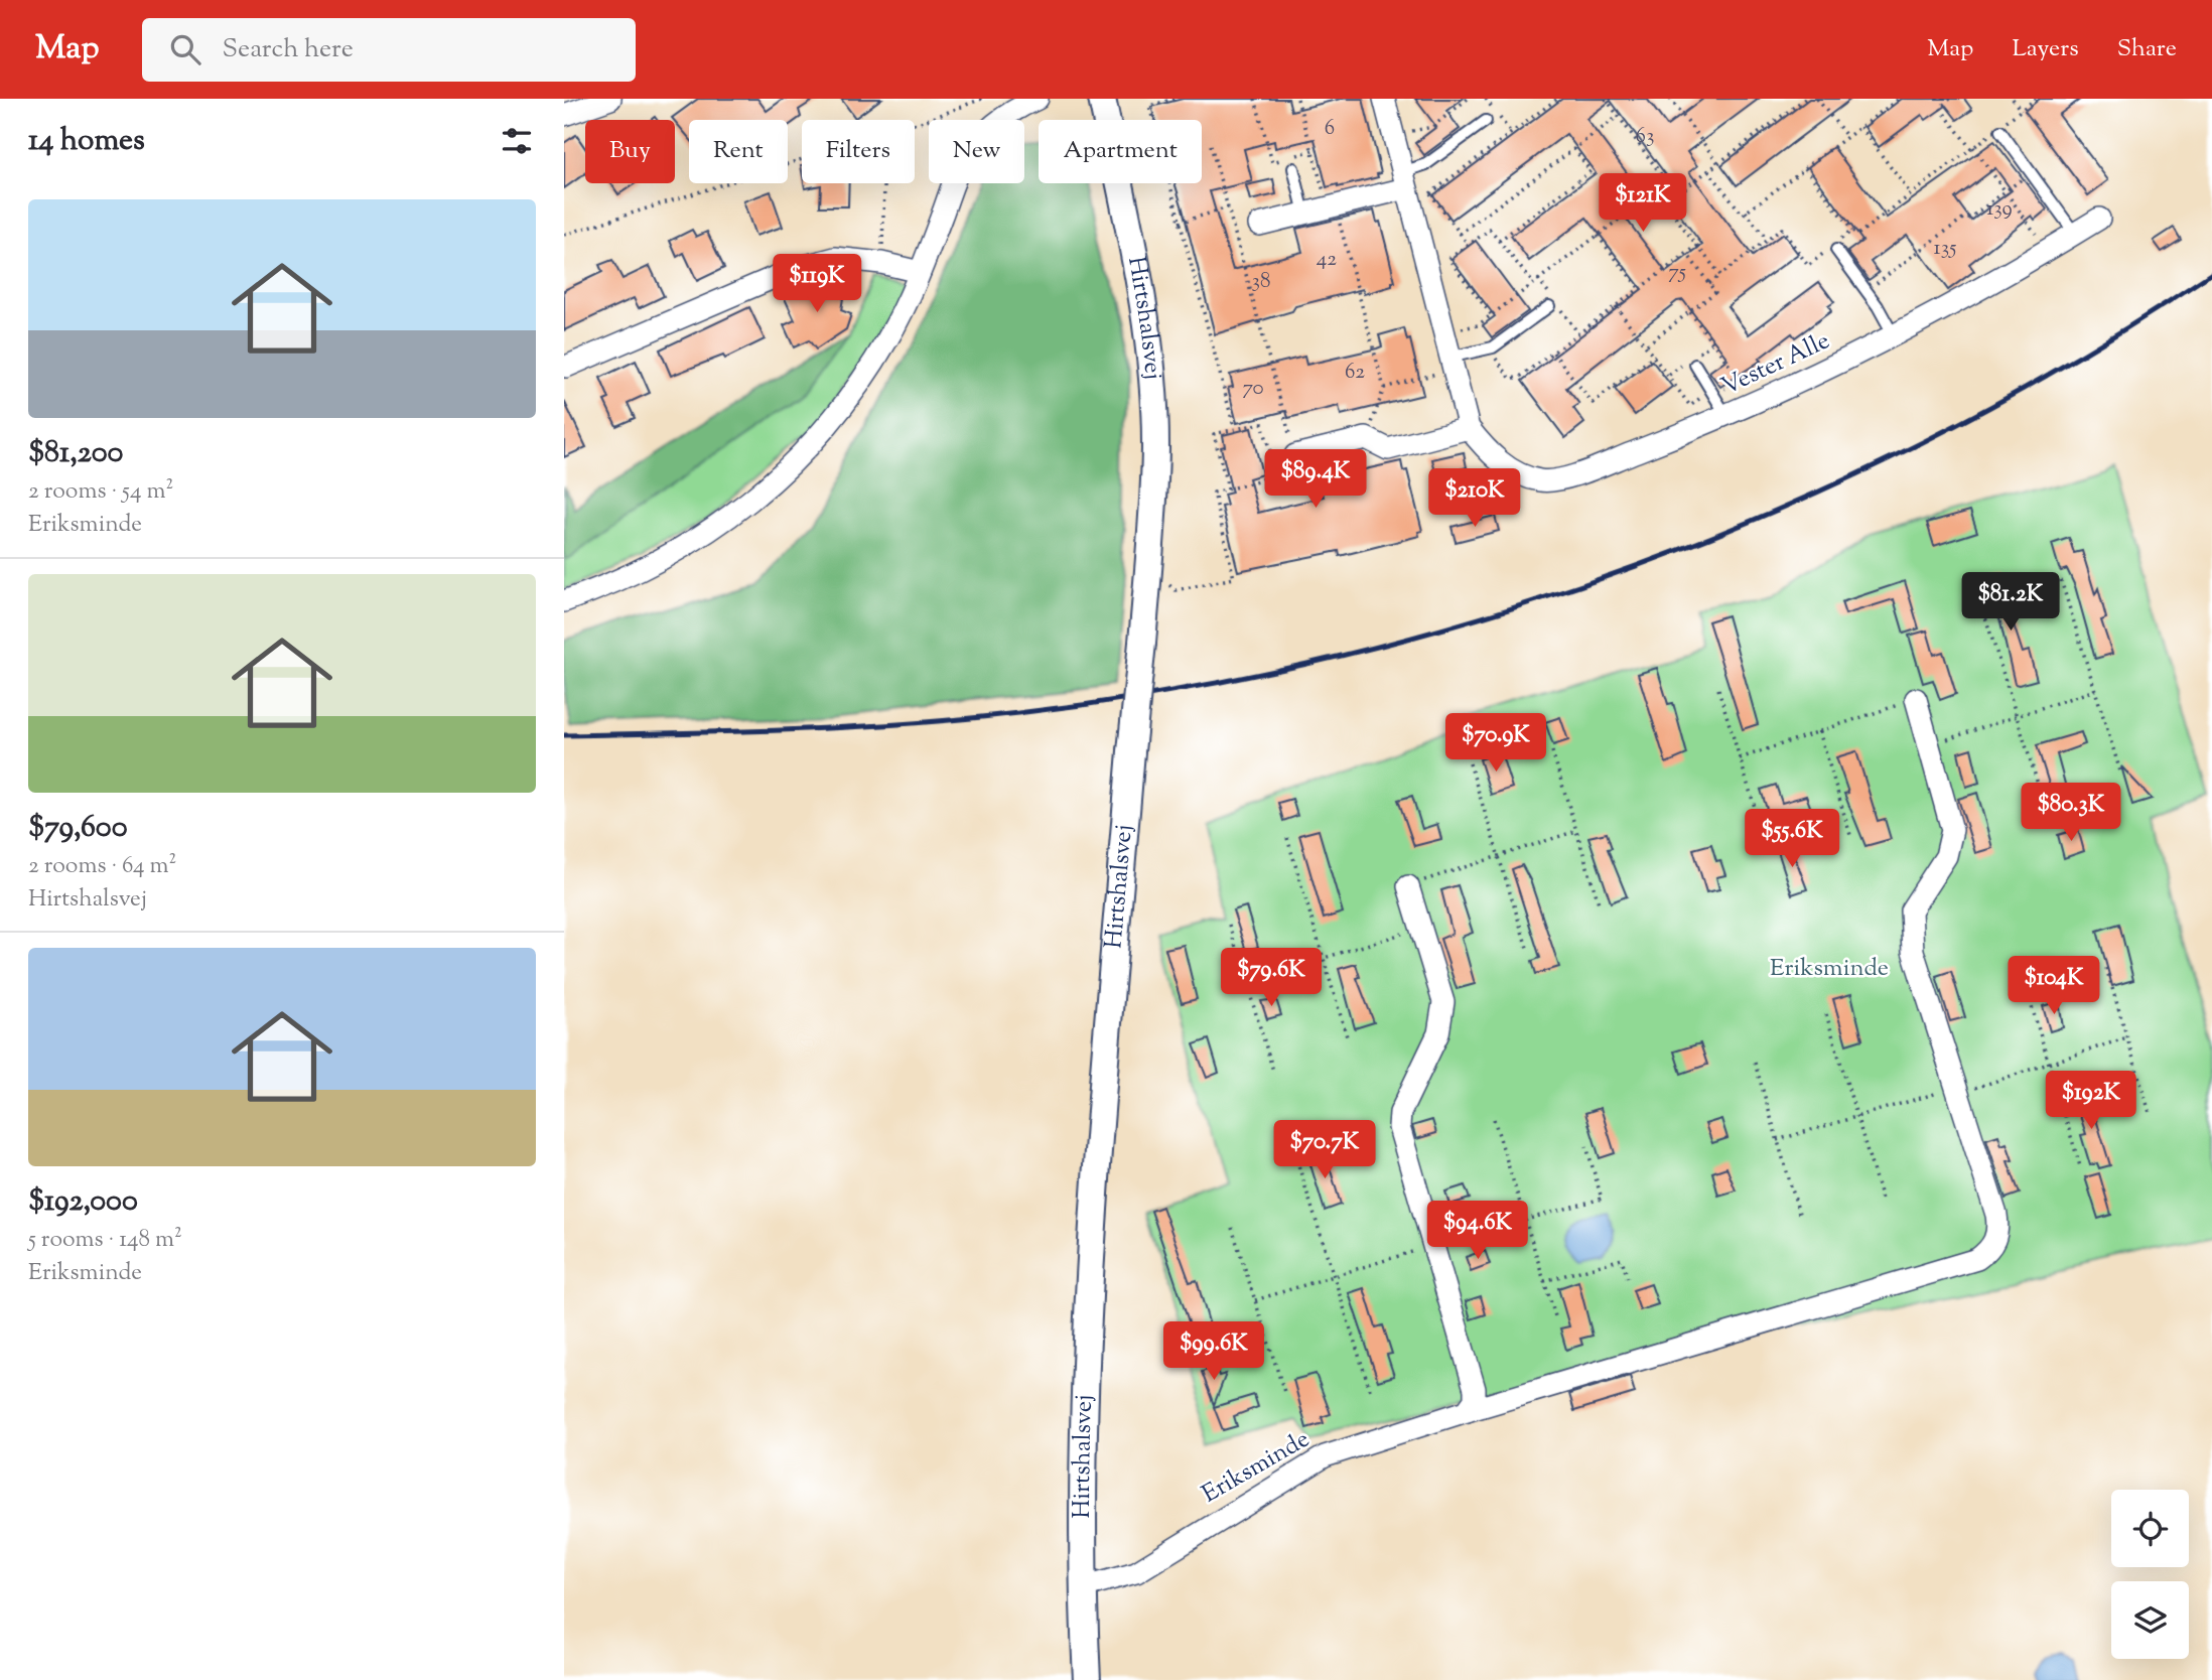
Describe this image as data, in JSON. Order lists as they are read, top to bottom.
{
  "streets": {
    "street": ["Hirtshalsvej", "Vester Alle", "Eriksminde"]
  },
  "crossings": [
    ["Hirtshalsvej", "Eriksminde"]
  ],
  "parks": ["Eriksminde"],
  "house_numbers": [
    "6",
    "63",
    "139",
    "135",
    "42",
    "75",
    "38",
    "62",
    "70"
  ],
  "page": {
    "header": "Map",
    "search": "Search here",
    "nav": ["Map", "Layers", "Share"],
    "heading": "14 homes",
    "chip": [
      "Buy",
      "Rent",
      "Filters",
      "New",
      "Apartment"
    ],
    "price": [
      "$121K",
      "$119K",
      "$89.4K",
      "$210K",
      "$81.2K",
      "$70.9K",
      "$80.3K",
      "$55.6K",
      "$79.6K",
      "$104K",
      "$192K",
      "$70.7K",
      "$94.6K",
      "$99.6K"
    ],
    "list": [
      {
        "name": "$81,200",
        "note": "2 rooms · 54 m² · Eriksminde"
      },
      {
        "name": "$79,600",
        "note": "2 rooms · 64 m² · Hirtshalsvej"
      },
      {
        "name": "$192,000",
        "note": "5 rooms · 148 m² · Eriksminde"
      }
    ]
  }
}
